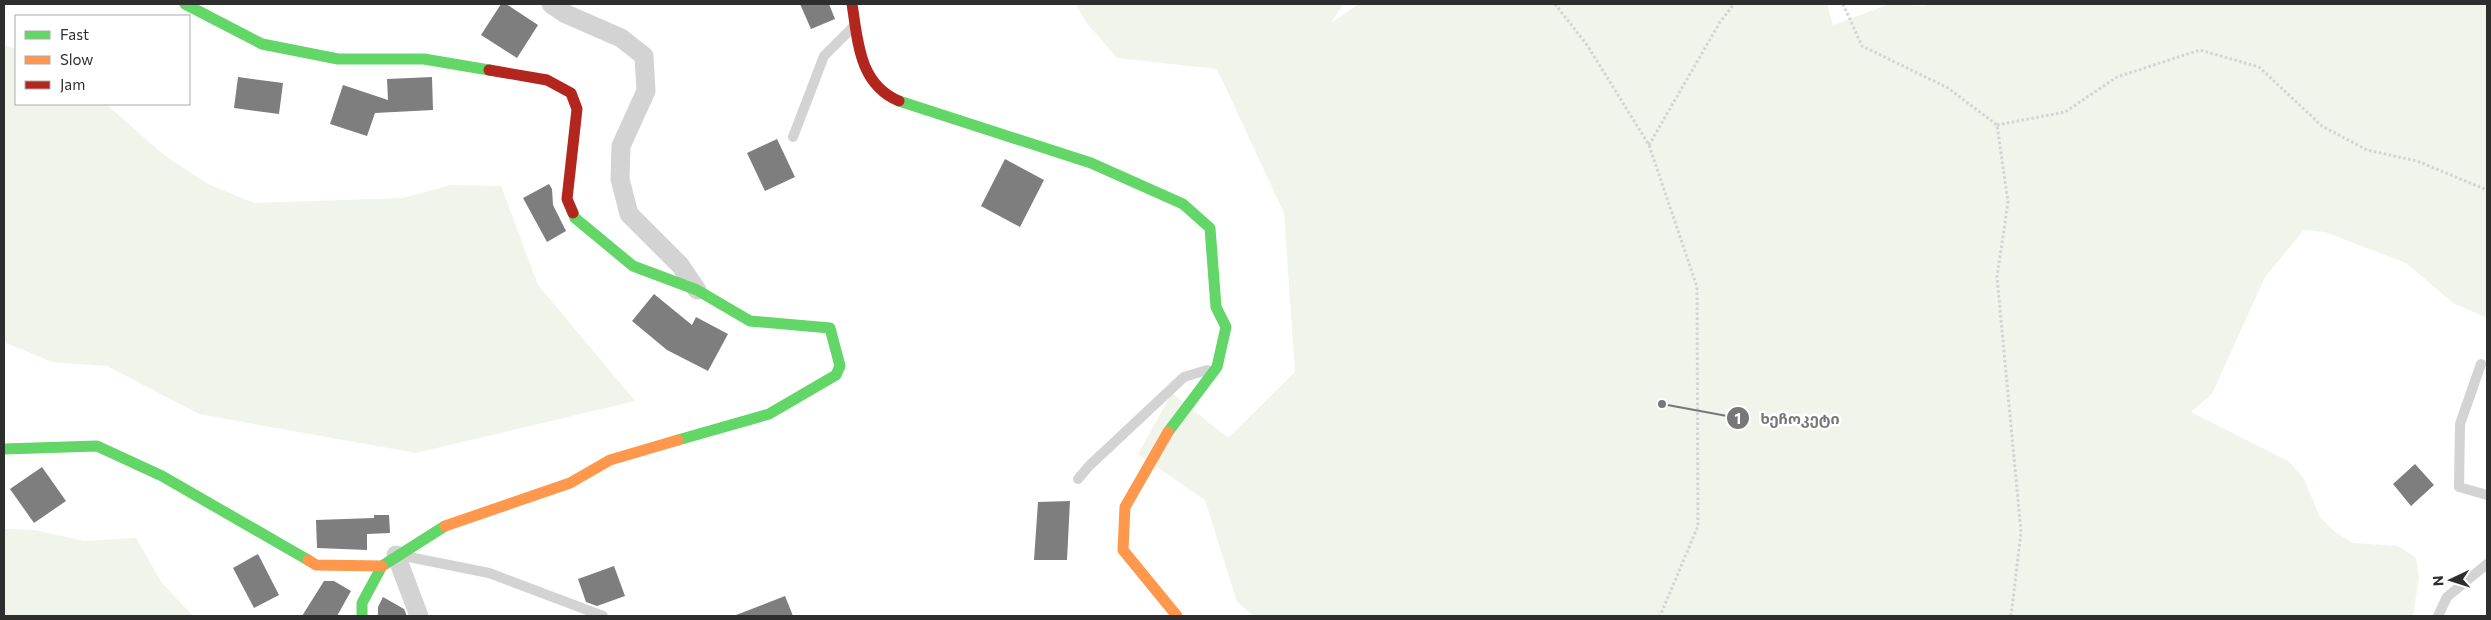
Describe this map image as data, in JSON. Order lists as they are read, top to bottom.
{
  "places": ["ხეჩოკეტი"],
  "legend": ["Fast", "Slow", "Jam"],
  "north": "left"
}
